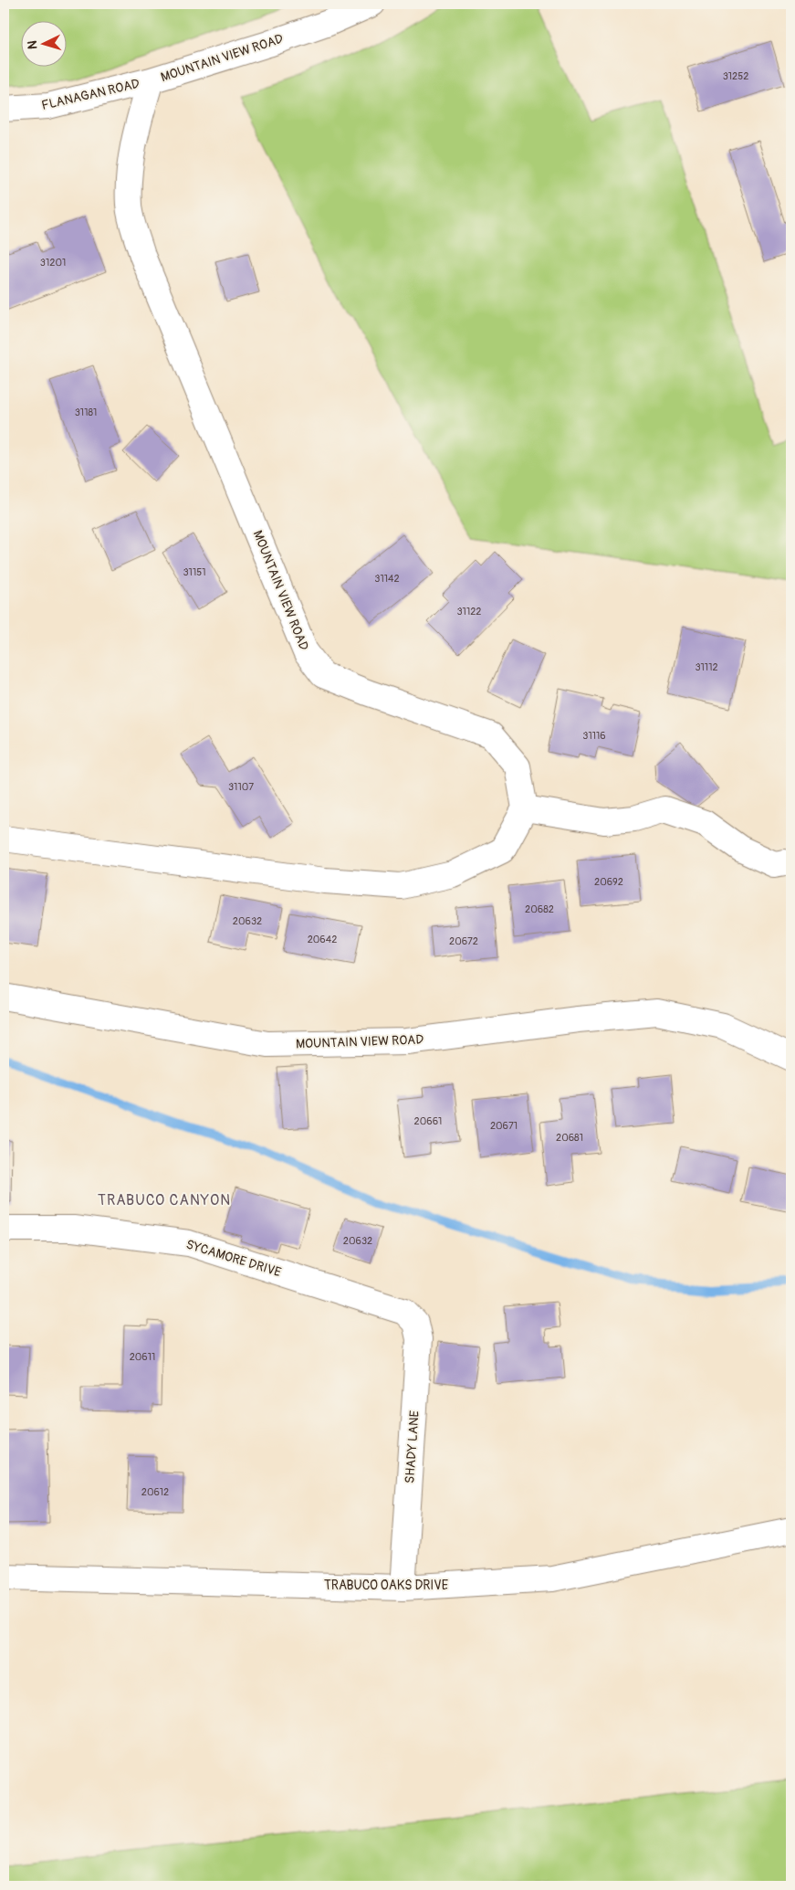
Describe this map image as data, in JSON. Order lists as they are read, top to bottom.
{
  "streets": {
    "street": [
      "MOUNTAIN VIEW ROAD",
      "FLANAGAN ROAD",
      "SYCAMORE DRIVE",
      "SHADY LANE",
      "TRABUCO OAKS DRIVE"
    ]
  },
  "crossings": [
    ["MOUNTAIN VIEW ROAD", "FLANAGAN ROAD"],
    ["SYCAMORE DRIVE", "SHADY LANE"],
    ["SHADY LANE", "TRABUCO OAKS DRIVE"]
  ],
  "districts": ["TRABUCO CANYON"],
  "house_numbers": [
    "31252",
    "31201",
    "31181",
    "31151",
    "31142",
    "31122",
    "31112",
    "31116",
    "31107",
    "20692",
    "20682",
    "20632",
    "20642",
    "20672",
    "20661",
    "20671",
    "20681",
    "20632",
    "20611",
    "20612"
  ],
  "north": "left"
}
